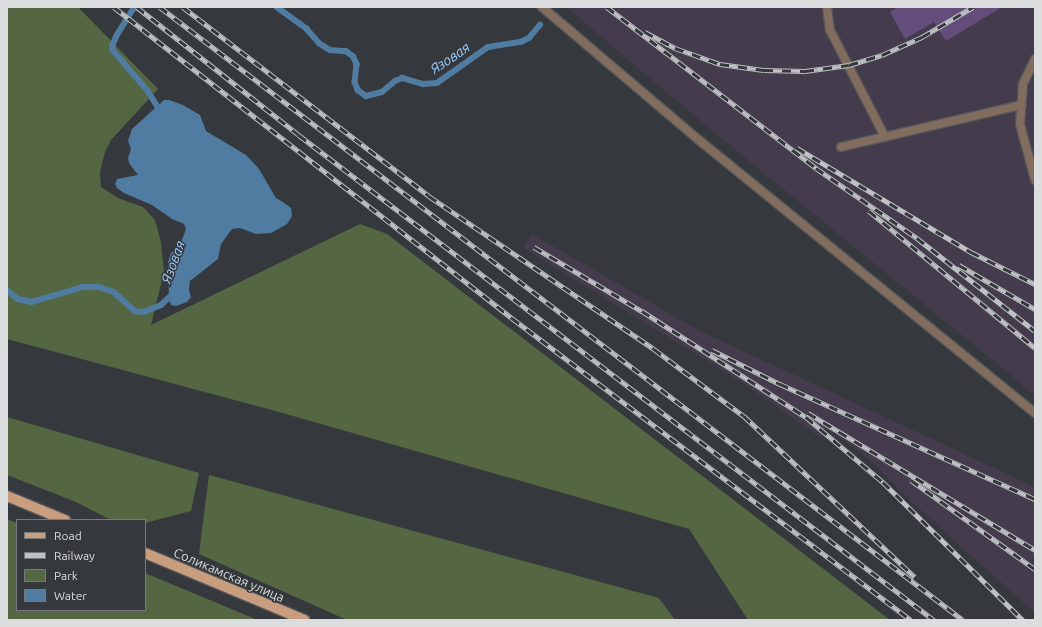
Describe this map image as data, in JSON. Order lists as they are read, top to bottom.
{
  "streets": {
    "main road": ["Соликамская улица"]
  },
  "water": ["Язовая"],
  "legend": [
    "Road",
    "Railway",
    "Park",
    "Water"
  ]
}
